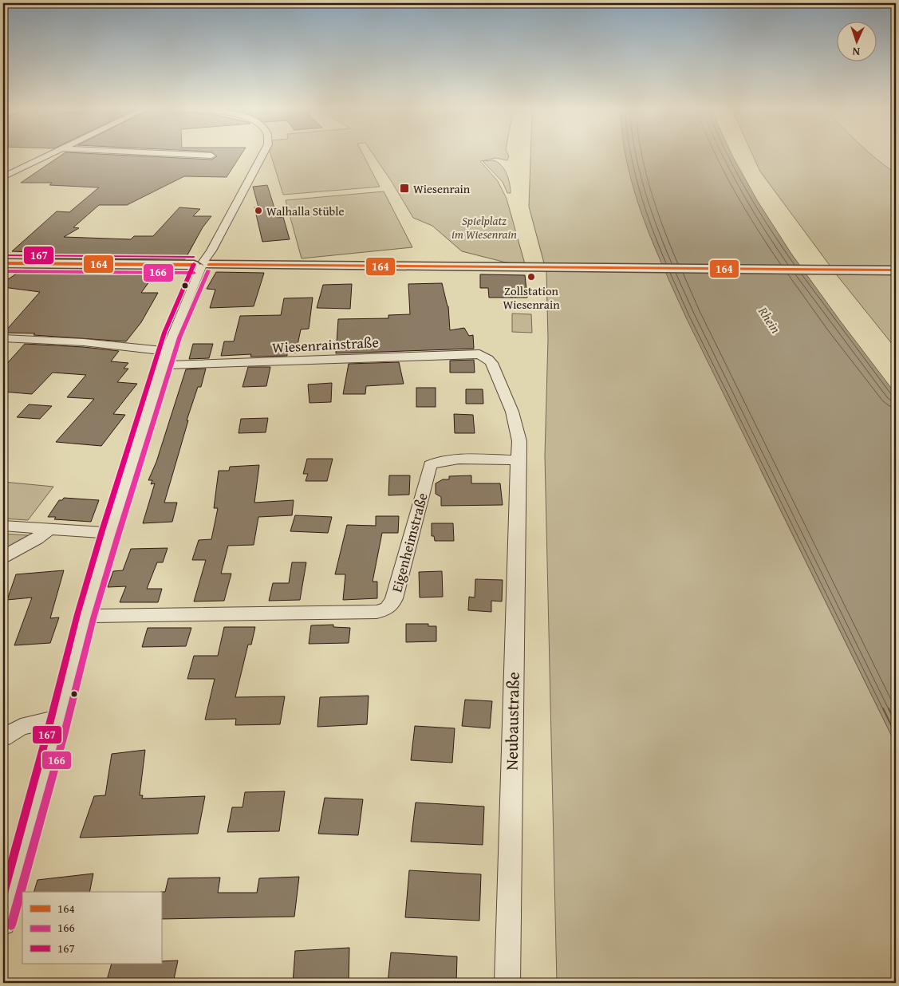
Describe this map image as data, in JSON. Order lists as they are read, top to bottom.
{
  "streets": {
    "street": ["Wiesenrainstraße", "Eigenheimstraße", "Neubaustraße"]
  },
  "crossings": [
    ["Wiesenrainstraße", "Eigenheimstraße"],
    ["Wiesenrainstraße", "Neubaustraße"],
    ["Eigenheimstraße", "Neubaustraße"]
  ],
  "water": ["Rhein"],
  "parks": ["Spielplatz im Wiesenrain"],
  "places": {
    "transit": ["Wiesenrain"],
    "other": ["Walhalla Stüble", "Zollstation Wiesenrain"]
  },
  "lines": ["transit line 167", "transit line 164", "transit line 166"],
  "legend": ["164", "166", "167"],
  "north": "bottom"
}
